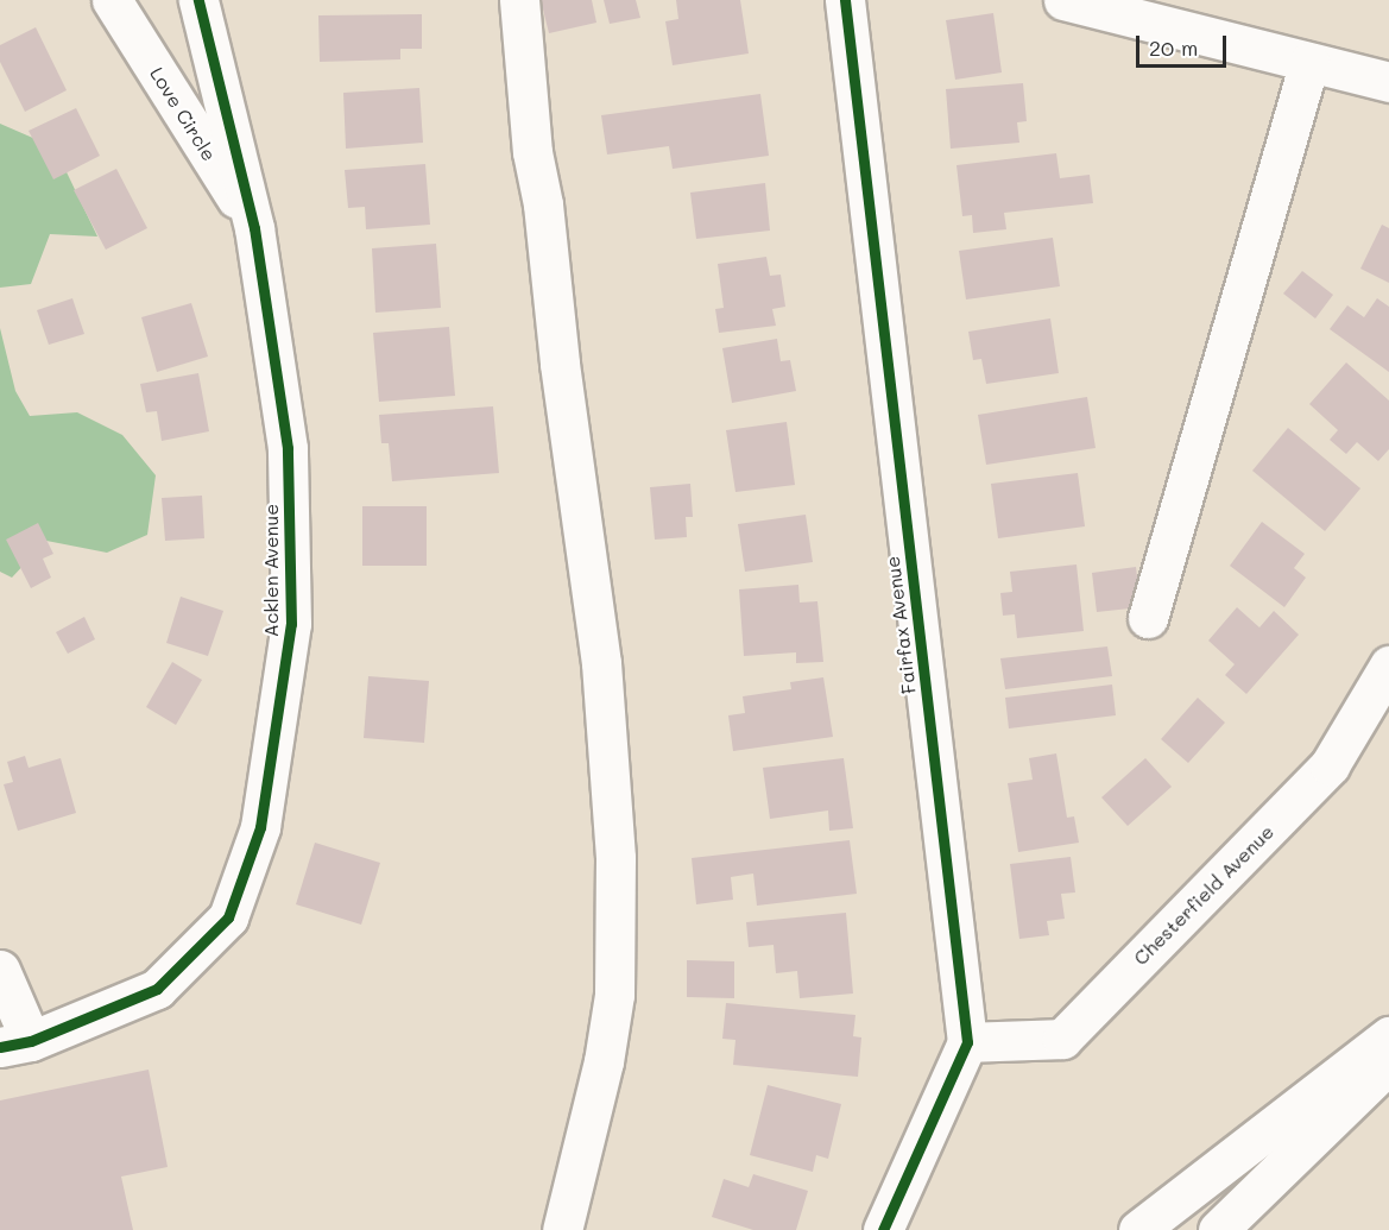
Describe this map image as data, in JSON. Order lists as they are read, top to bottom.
{
  "streets": {
    "main road": [
      "Love Circle",
      "Acklen Avenue",
      "Fairfax Avenue",
      "Chesterfield Avenue"
    ]
  },
  "crossings": [
    ["Love Circle", "Acklen Avenue"],
    ["Fairfax Avenue", "Chesterfield Avenue"]
  ],
  "scale_bar": "20 m"
}
